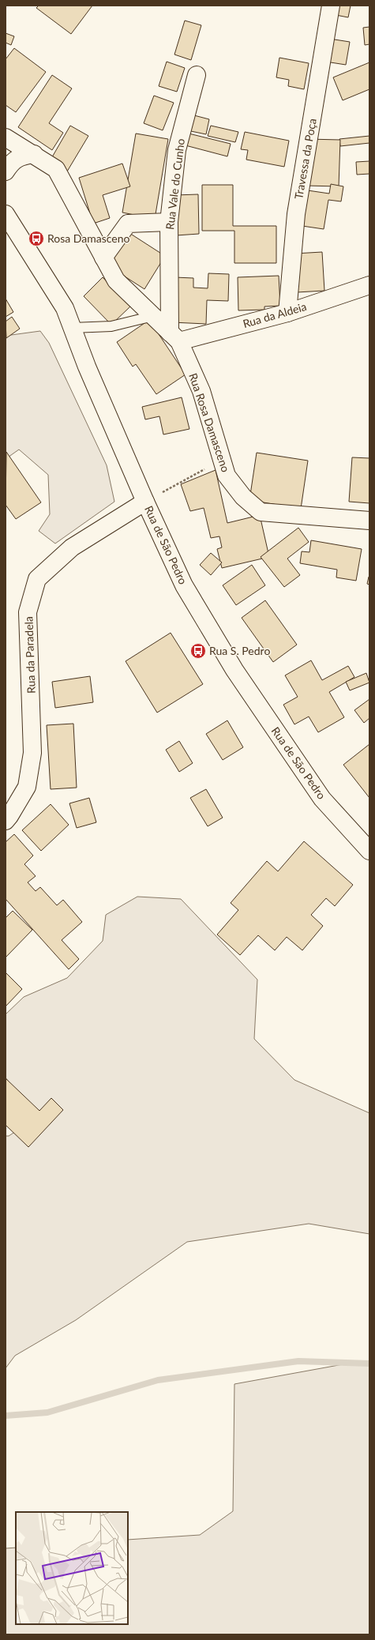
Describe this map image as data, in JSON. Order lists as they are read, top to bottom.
{
  "streets": {
    "street": [
      "Travessa da Poça",
      "Rua Vale do Cunho",
      "Rua da Aldeia",
      "Rua Rosa Damasceno",
      "Rua de São Pedro",
      "Rua da Paradela"
    ]
  },
  "crossings": [
    ["Travessa da Poça", "Rua da Aldeia"],
    ["Rua Vale do Cunho", "Rua da Aldeia"],
    ["Rua Vale do Cunho", "Rua Rosa Damasceno"],
    ["Rua da Aldeia", "Rua Rosa Damasceno"],
    ["Rua de São Pedro", "Rua da Paradela"]
  ],
  "places": {
    "bus stop": ["Rosa Damasceno", "Rua S. Pedro"]
  }
}
